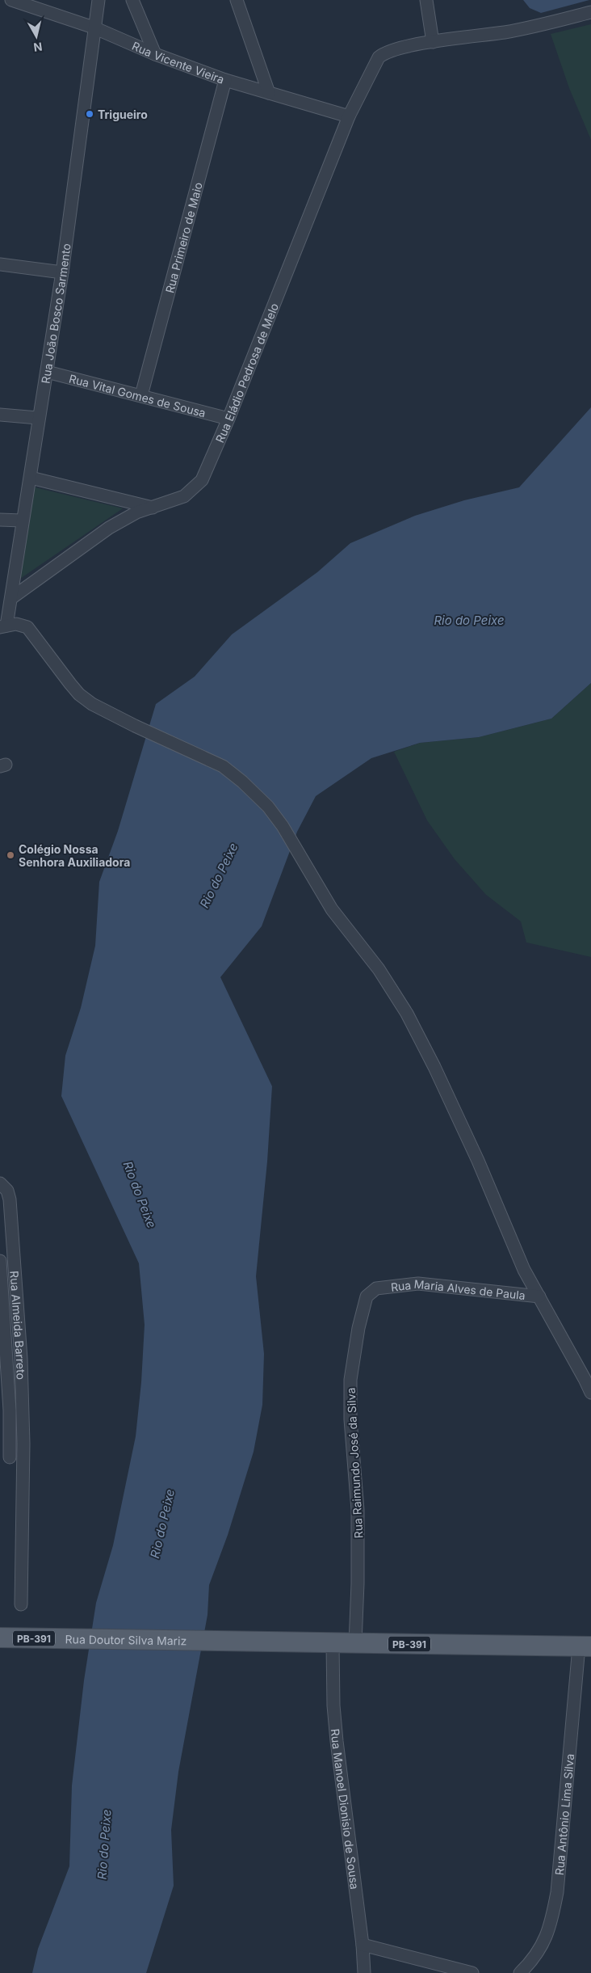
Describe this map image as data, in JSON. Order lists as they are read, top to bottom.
{
  "streets": {
    "main road": ["PB-391", "Rua Doutor Silva Mariz"],
    "street": [
      "Rua Vicente Vieira",
      "Rua Primeiro de Maio",
      "Rua João Bosco Sarmento",
      "Rua Eládio Pedrosa de Melo",
      "Rua Vital Gomes de Sousa",
      "Rua Maria Alves de Paula",
      "Rua Almeida Barreto",
      "Rua Raimundo José da Silva",
      "Rua Manoel Dionisio de Sousa",
      "Rua Antônio Lima Silva"
    ]
  },
  "crossings": [
    ["Rua Vicente Vieira", "Rua Primeiro de Maio"],
    ["Rua Vicente Vieira", "Rua João Bosco Sarmento"],
    ["Rua Vicente Vieira", "Rua Eládio Pedrosa de Melo"],
    ["Rua Primeiro de Maio", "Rua Vital Gomes de Sousa"],
    ["Rua João Bosco Sarmento", "Rua Eládio Pedrosa de Melo"],
    ["Rua João Bosco Sarmento", "Rua Vital Gomes de Sousa"],
    ["Rua Eládio Pedrosa de Melo", "Rua Vital Gomes de Sousa"],
    ["Rua Maria Alves de Paula", "Rua Raimundo José da Silva"],
    ["Rua Raimundo José da Silva", "PB-391"],
    ["PB-391", "Rua Doutor Silva Mariz"],
    ["PB-391", "Rua Manoel Dionisio de Sousa"],
    ["PB-391", "Rua Antônio Lima Silva"],
    ["Rua Doutor Silva Mariz", "Rua Manoel Dionisio de Sousa"]
  ],
  "water": ["Rio do Peixe"],
  "places": ["Trigueiro", "Colégio Nossa Senhora Auxiliadora"],
  "north": "bottom"
}
